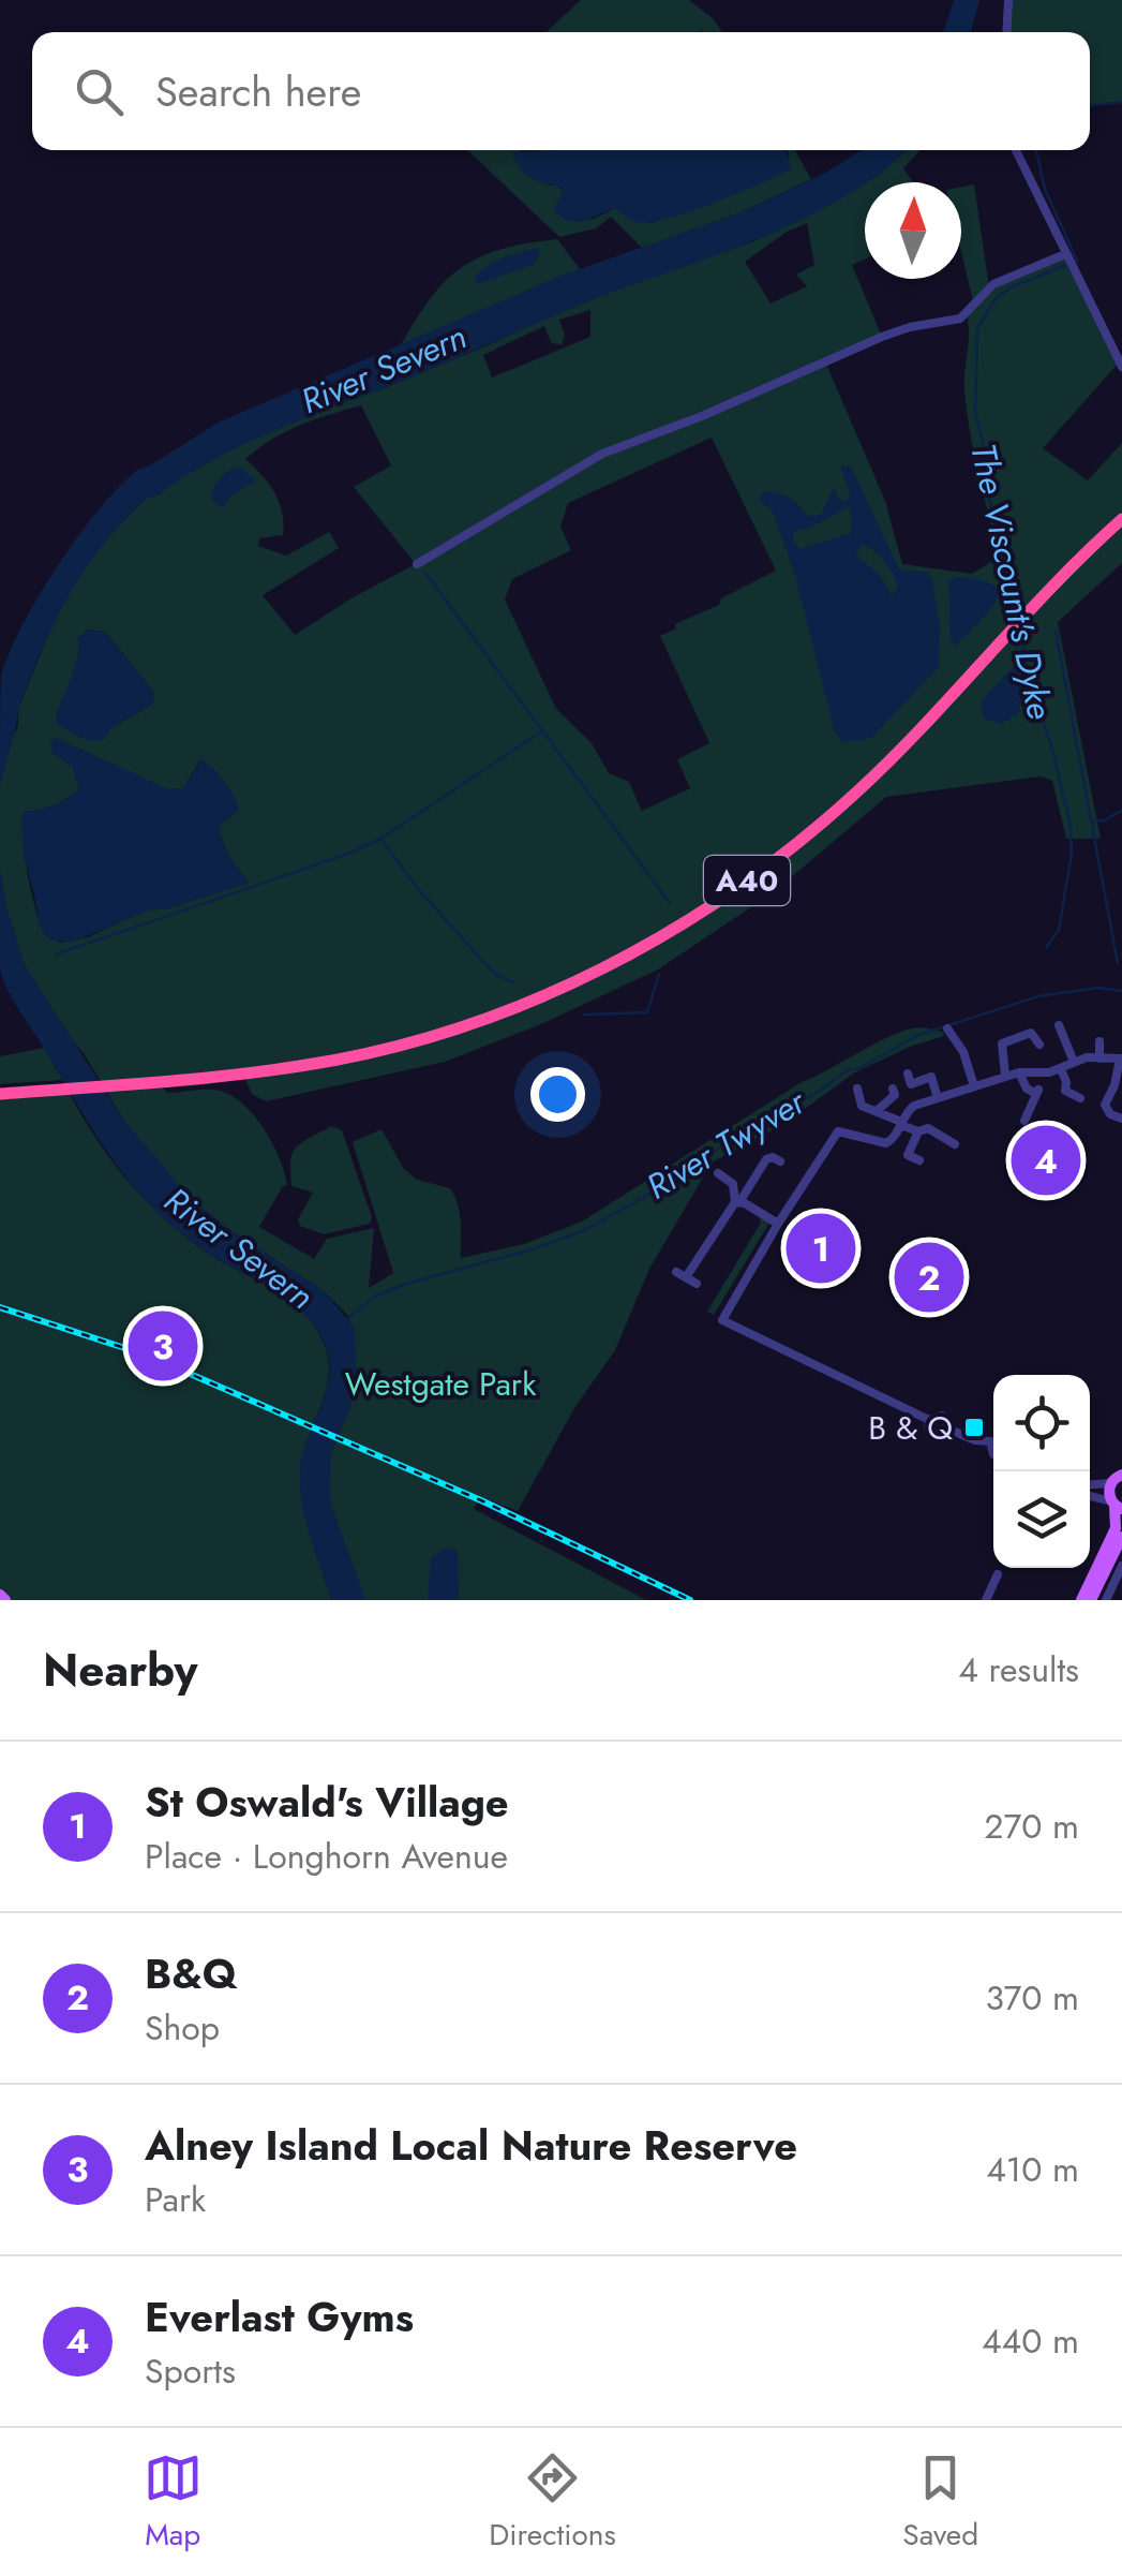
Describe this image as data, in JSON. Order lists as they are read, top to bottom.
{
  "streets": {
    "highway": ["A40"]
  },
  "water": ["River Severn", "The Viscount's Dyke", "River Twyver"],
  "parks": ["Westgate Park"],
  "places": {
    "transit": ["B & Q"]
  },
  "north": "top",
  "page": {
    "search": "Search here",
    "pins": [
      "4",
      "1",
      "2",
      "3"
    ],
    "heading": ["Nearby", "4 results"],
    "list": [
      {
        "mark": "1",
        "name": "St Oswald's Village",
        "note": "Place · Longhorn Avenue",
        "value": "270 m"
      },
      {
        "mark": "2",
        "name": "B&Q",
        "note": "Shop",
        "value": "370 m"
      },
      {
        "mark": "3",
        "name": "Alney Island Local Nature Reserve",
        "note": "Park",
        "value": "410 m"
      },
      {
        "mark": "4",
        "name": "Everlast Gyms",
        "note": "Sports",
        "value": "440 m"
      }
    ],
    "nav": ["Map", "Directions", "Saved"]
  }
}
